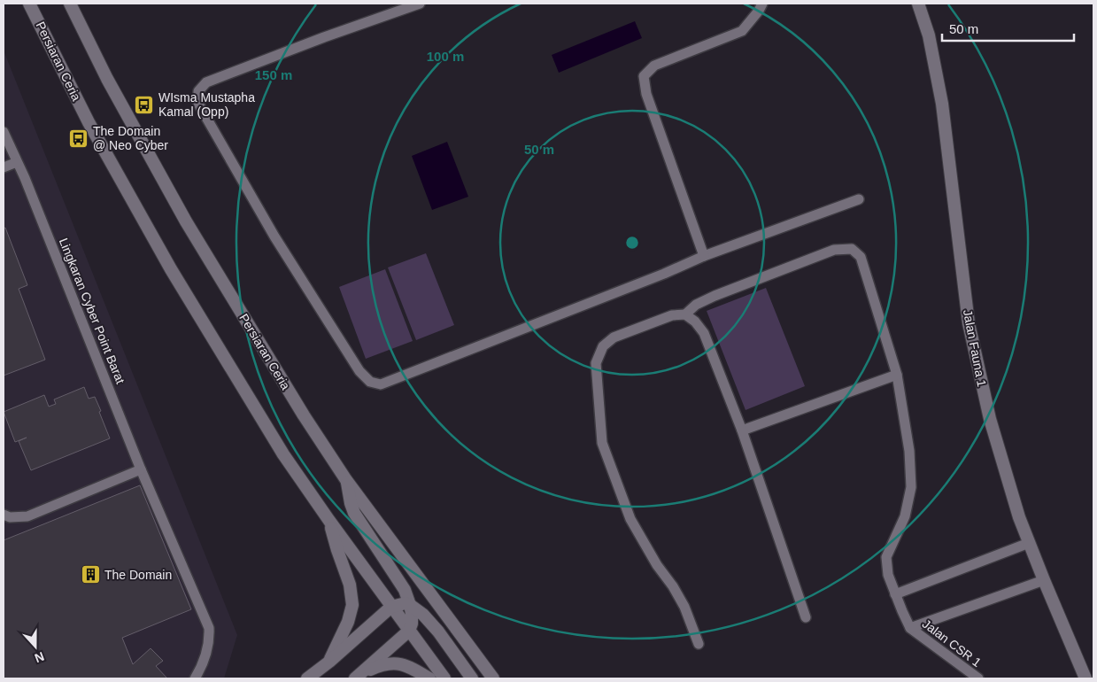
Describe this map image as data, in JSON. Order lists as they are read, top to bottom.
{
  "streets": {
    "street": ["Persiaran Ceria", "Jalan Fauna 1"],
    "lane": ["Lingkaran Cyber Point Barat", "Jalan CSR 1"]
  },
  "places": {
    "bus stop": ["WIsma Mustapha Kamal (Opp)", "The Domain @ Neo Cyber"],
    "building": ["The Domain"]
  },
  "scale_bar": "50 m",
  "north": "bottom",
  "rings": ["100 m", "150 m", "50 m"]
}
